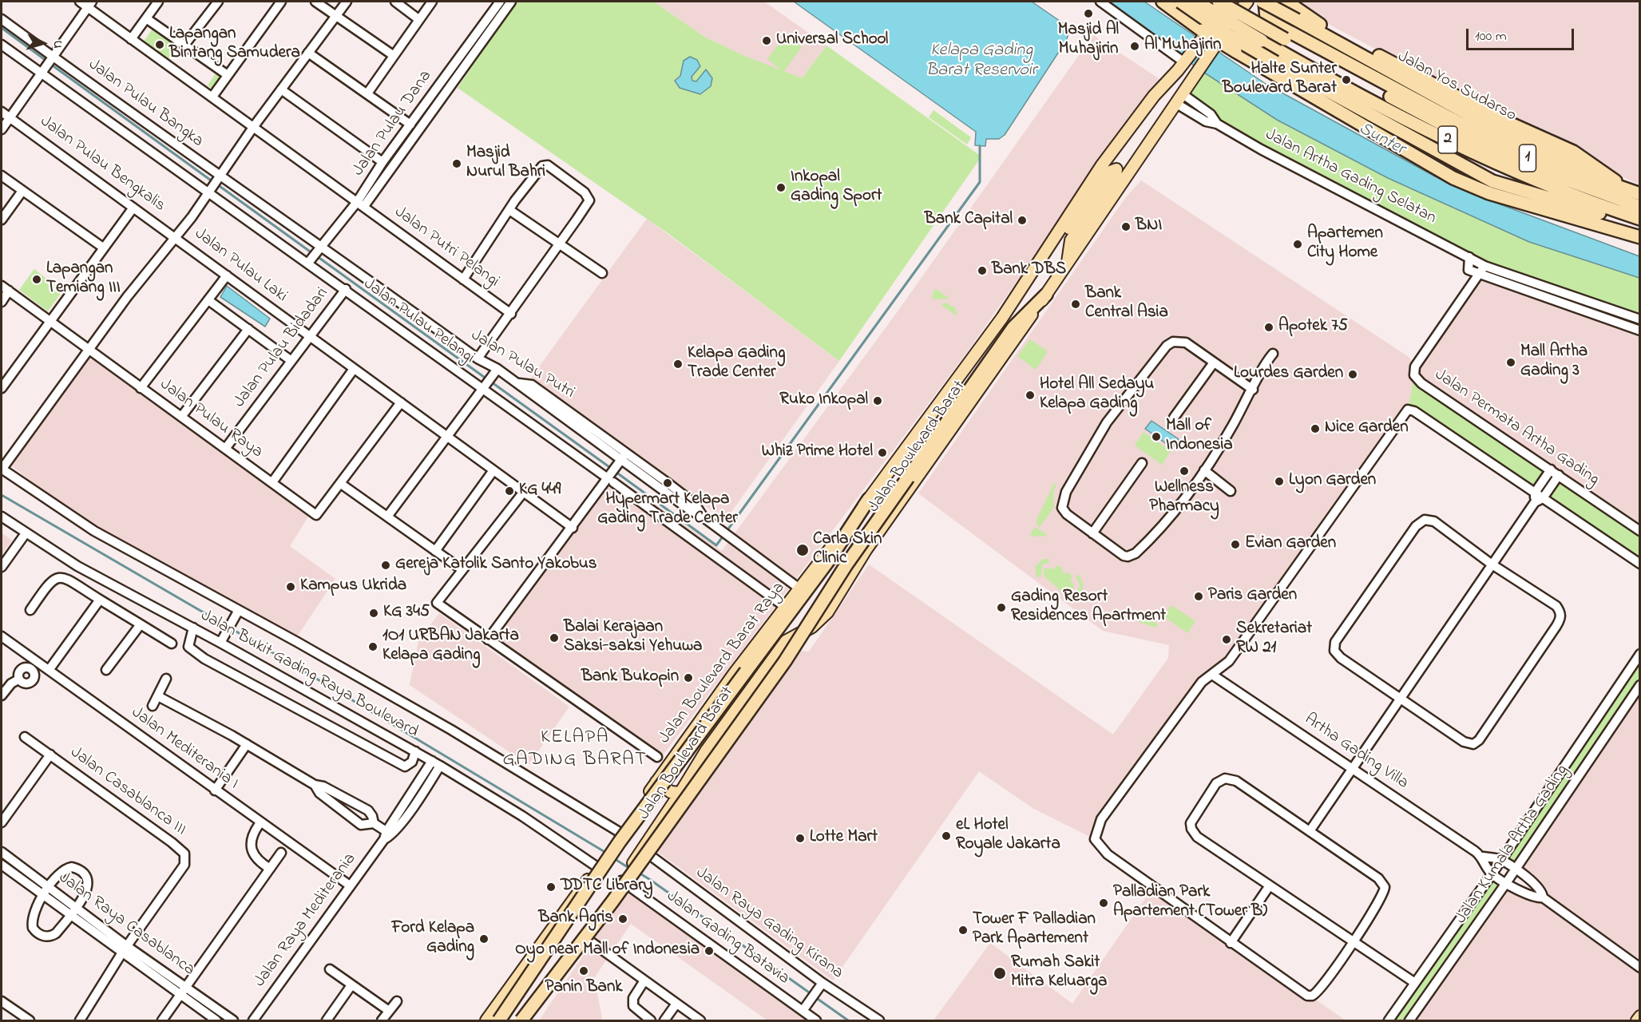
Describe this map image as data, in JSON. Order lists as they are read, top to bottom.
{
  "streets": {
    "highway": ["Jalan Yos Sudarso", "2", "1"],
    "main road": ["Jalan Boulevard Barat", "Jalan Boulevard Barat Raya"],
    "street": [
      "Jalan Pulau Bangka",
      "Jalan Pulau Dana",
      "Jalan Pulau Bengkalis",
      "Jalan Artha Gading Selatan",
      "Jalan Putri Pelangi",
      "Jalan Pulau Laki",
      "Jalan Pulau Pelangi",
      "Jalan Pulau Bidadari",
      "Jalan Pulau Putri",
      "Jalan Pulau Raya",
      "Jalan Permata Artha Gading",
      "Jalan Bukit Gading Raya Boulevard",
      "Jalan Mediterania I",
      "Artha Gading Villa",
      "Jalan Casablanca III",
      "Jalan Kumala Artha Gading",
      "Jalan Raya Mediterania",
      "Jalan Raya Gading Kirana",
      "Jalan Raya Casablanca",
      "Jalan Gading Batavia"
    ]
  },
  "crossings": [
    ["Jalan Pulau Bangka", "Jalan Pulau Putri"],
    ["Jalan Pulau Dana", "Jalan Putri Pelangi"],
    ["Jalan Pulau Dana", "Jalan Pulau Pelangi"],
    ["Jalan Pulau Dana", "Jalan Pulau Putri"],
    ["Jalan Pulau Bengkalis", "Jalan Pulau Laki"],
    ["Jalan Artha Gading Selatan", "Jalan Permata Artha Gading"],
    ["Jalan Artha Gading Selatan", "Jalan Boulevard Barat"],
    ["Jalan Pulau Laki", "Jalan Pulau Bidadari"],
    ["Jalan Pulau Pelangi", "Jalan Pulau Bidadari"],
    ["Jalan Pulau Pelangi", "Jalan Boulevard Barat Raya"],
    ["Jalan Pulau Bidadari", "Jalan Pulau Raya"],
    ["Jalan Pulau Putri", "Jalan Boulevard Barat Raya"],
    ["Jalan Boulevard Barat", "Jalan Raya Gading Kirana"],
    ["Jalan Boulevard Barat", "Jalan Gading Batavia"],
    ["Jalan Boulevard Barat Raya", "Jalan Bukit Gading Raya Boulevard"],
    ["Jalan Bukit Gading Raya Boulevard", "Jalan Raya Mediterania"],
    ["Jalan Mediterania I", "Jalan Raya Mediterania"],
    ["Jalan Casablanca III", "Jalan Raya Casablanca"]
  ],
  "districts": ["KELAPA GADING BARAT"],
  "water": ["Kelapa Gading Barat Reservoir", "Sunter"],
  "places": [
    "Masjid Al Muhajirin",
    "Universal School",
    "Lapangan Bintang Samudera",
    "Al Muhajirin",
    "Halte Sunter Boulevard Barat",
    "Masjid Nurul Bahri",
    "Inkopal Gading Sport",
    "Bank Capital",
    "BNI",
    "Apartemen City Home",
    "Bank DBS",
    "Lapangan Temiang III",
    "Bank Central Asia",
    "Apotek 75",
    "Mall Artha Gading 3",
    "Kelapa Gading Trade Center",
    "Lourdes Garden",
    "Hotel All Sedayu Kelapa Gading",
    "Ruko Inkopal",
    "Nice Garden",
    "Mall of Indonesia",
    "Whiz Prime Hotel",
    "Wellness Pharmacy",
    "Lyon Garden",
    "Hypermart Kelapa Gading Trade Center",
    "KG 449",
    "Evian Garden",
    "Carla Skin Clinic",
    "Gereja Katolik Santo Yakobus",
    "Kampus Ukrida",
    "Paris Garden",
    "Gading Resort Residences Apartment",
    "KG 345",
    "Balai Kerajaan Saksi-saksi Yehuwa",
    "Sekretariat RW 21",
    "1O1 URBAN Jakarta Kelapa Gading",
    "Bank Bukopin",
    "eL Hotel Royale Jakarta",
    "Lotte Mart",
    "DDTC Library",
    "Palladian Park Apartement (Tower B)",
    "Bank Agris",
    "Tower F Palladian Park Apartement",
    "Ford Kelapa Gading",
    "Oyo near Mall of Indonesia",
    "Panin Bank",
    "Rumah Sakit Mitra Keluarga"
  ],
  "scale_bar": "100 m",
  "north": "right"
}
